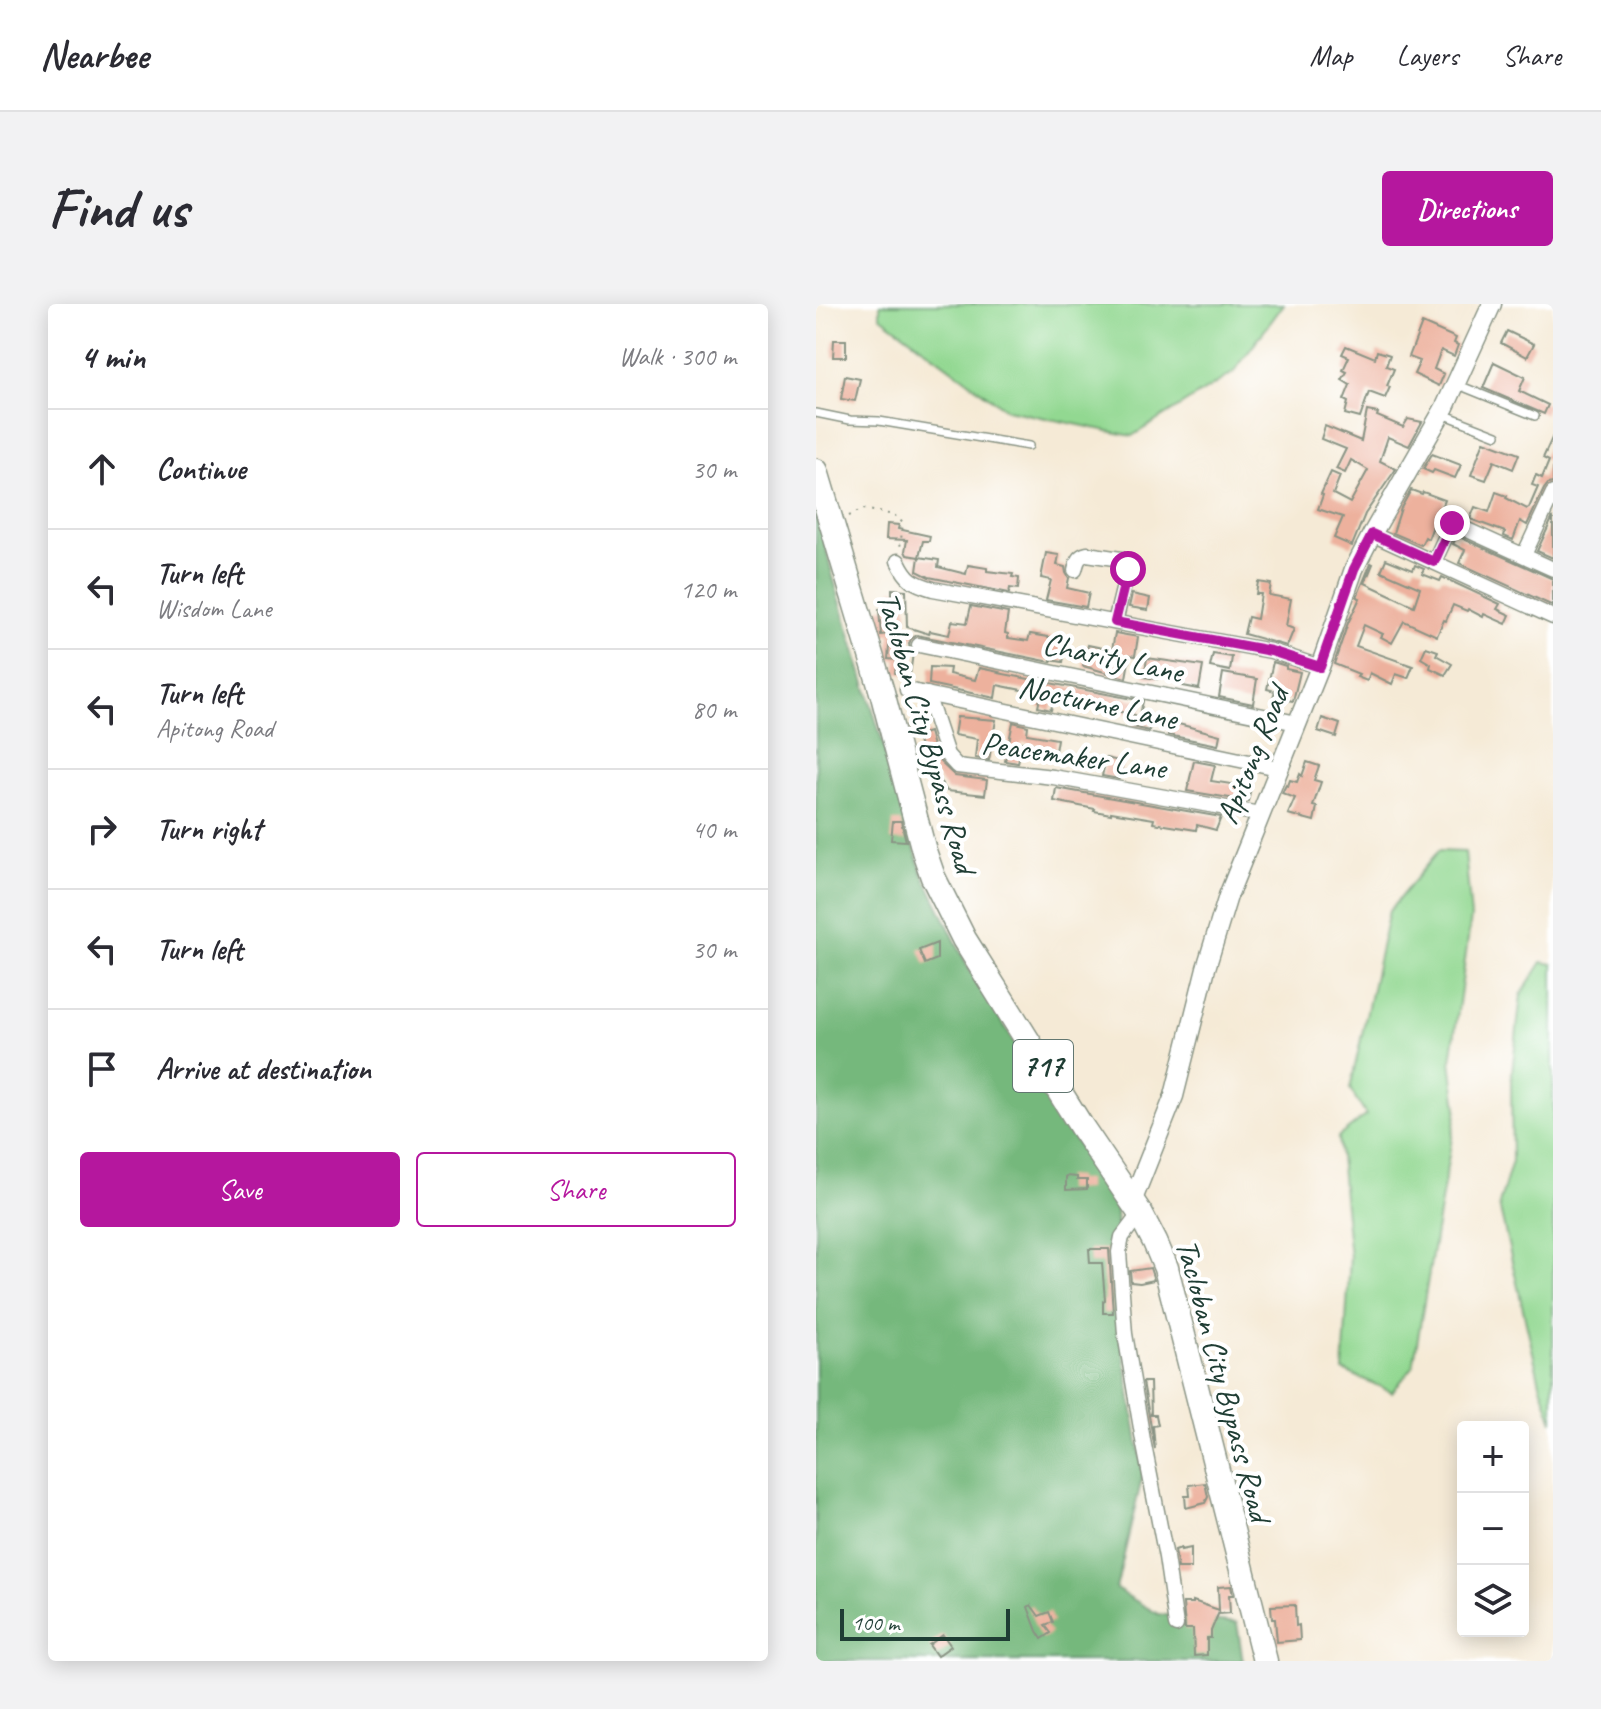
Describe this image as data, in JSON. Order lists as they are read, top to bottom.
{
  "streets": {
    "highway": ["Tacloban City Bypass Road", "717"],
    "street": [
      "Charity Lane",
      "Nocturne Lane",
      "Peacemaker Lane",
      "Apitong Road"
    ]
  },
  "crossings": [
    ["Charity Lane", "Apitong Road"],
    ["Nocturne Lane", "Peacemaker Lane"],
    ["Nocturne Lane", "Apitong Road"],
    ["Tacloban City Bypass Road", "Apitong Road"],
    ["Peacemaker Lane", "Apitong Road"]
  ],
  "scale_bar": "100 m",
  "page": {
    "header": "Nearbee",
    "nav": ["Map", "Layers", "Share"],
    "buttons": [
      "Directions",
      ["Save", "Share"]
    ],
    "title": "Find us",
    "heading": ["4 min", "Walk · 300 m"],
    "list": [
      ["Continue", "30 m"],
      ["Turn left", "Wisdom Lane", "120 m"],
      ["Turn left", "Apitong Road", "80 m"],
      ["Turn right", "40 m"],
      ["Turn left", "30 m"],
      "Arrive at destination"
    ],
    "map_buttons": ["+", "−"],
    "scale": "100 m"
  }
}
